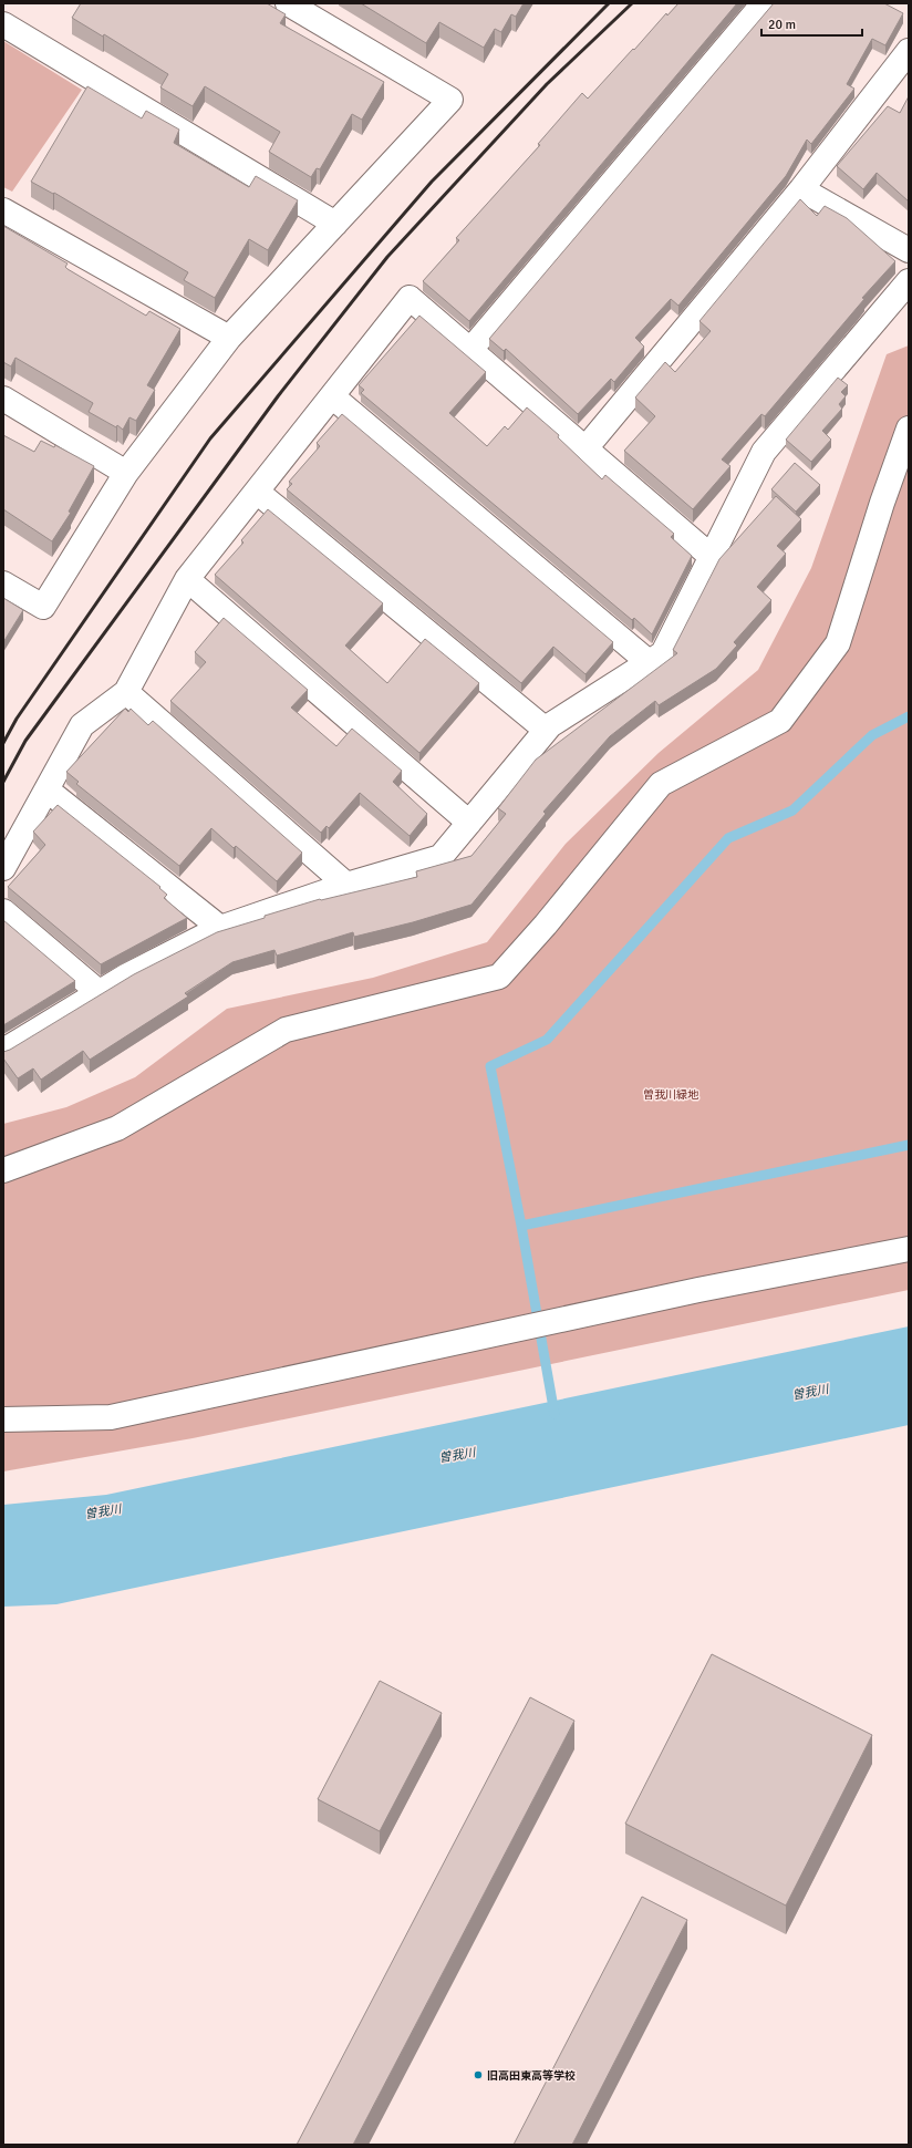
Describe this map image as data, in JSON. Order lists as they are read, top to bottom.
{
  "water": ["曽我川"],
  "parks": ["曽我川緑地"],
  "places": ["旧高田東高等学校"],
  "scale_bar": "20 m"
}
